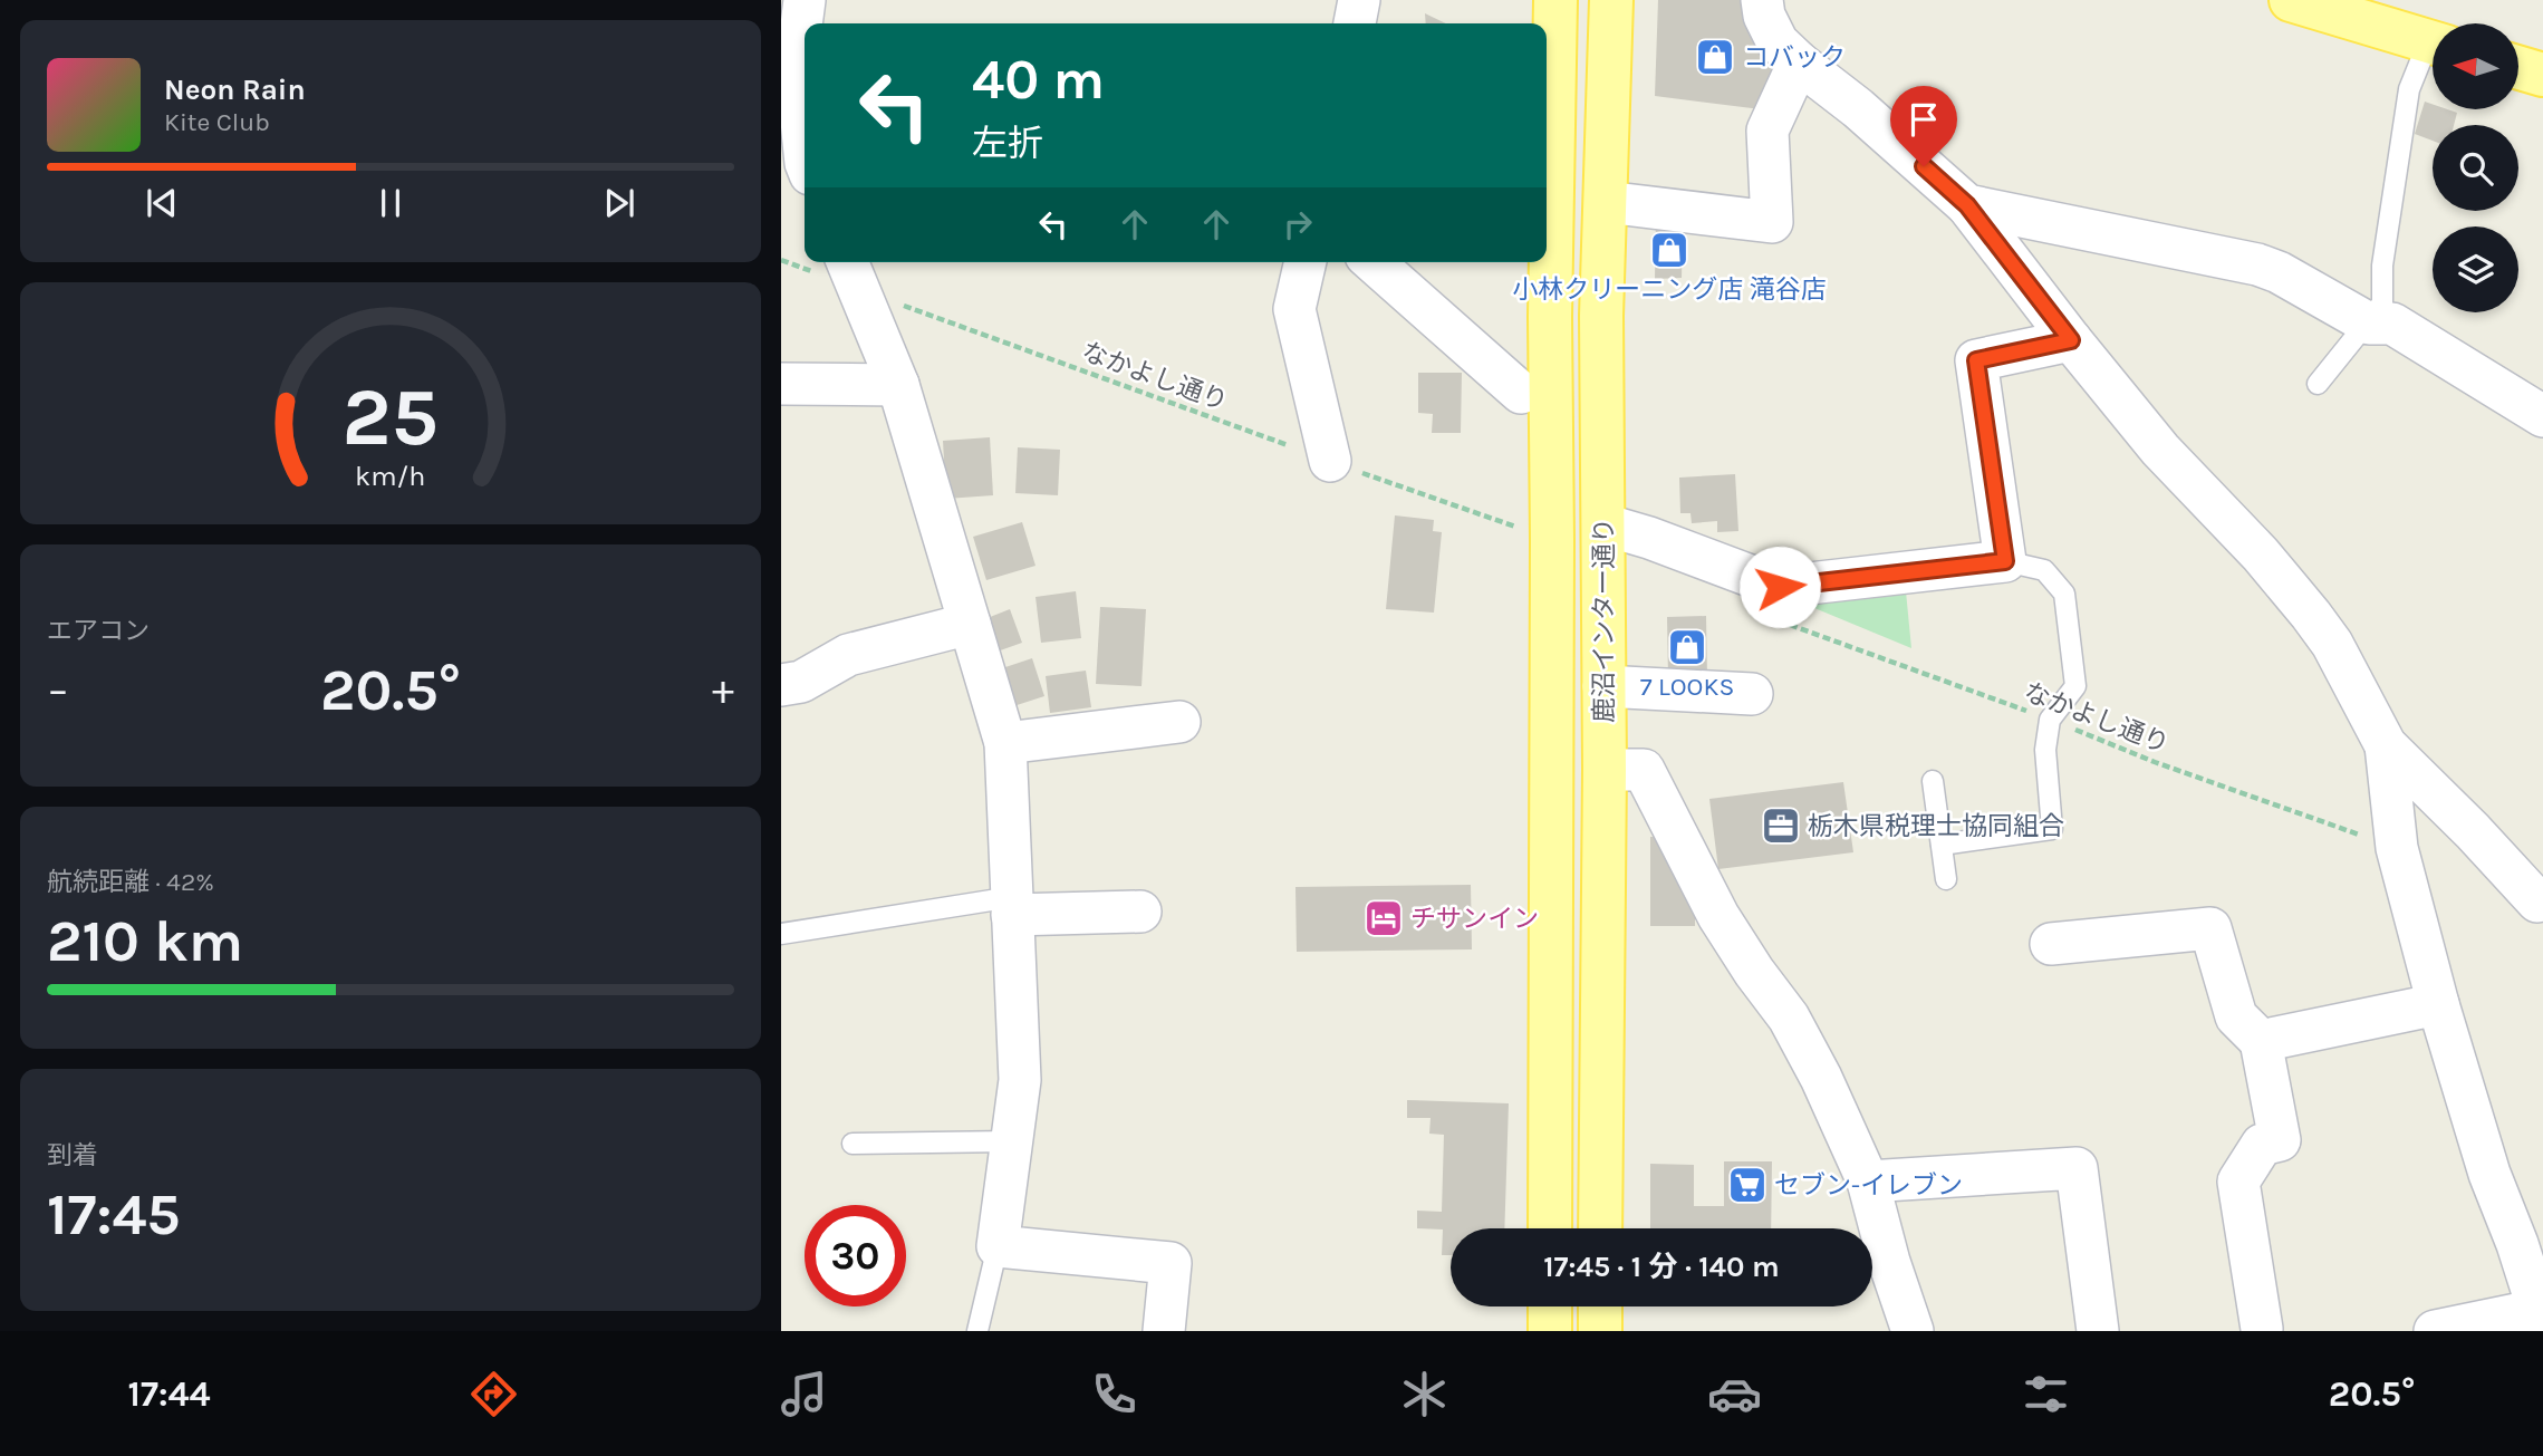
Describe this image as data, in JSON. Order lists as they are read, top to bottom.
{
  "streets": {
    "main road": ["鹿沼インター通り"],
    "path": ["なかよし通り"]
  },
  "places": {
    "shop": ["コバック", "小林クリーニング店 滝谷店", "7 LOOKS"],
    "office": ["栃木県税理士協同組合"],
    "hotel": ["チサンイン"],
    "supermarket": ["セブン-イレブン"]
  },
  "north": "left",
  "page": {
    "turn": ["40 m", "左折"],
    "song": ["Neon Rain", "Kite Club"],
    "tile": [
      "エアコン",
      ["航続距離 · 42%", "210 km"],
      ["到着", "17:45"]
    ],
    "heat": ["−", "20.5°", "+"],
    "limit": "30",
    "trip": "17:45 · 1 分 · 140 m",
    "tabs": ["17:44", "20.5°"],
    "gauge": ["25", "km/h"]
  }
}
